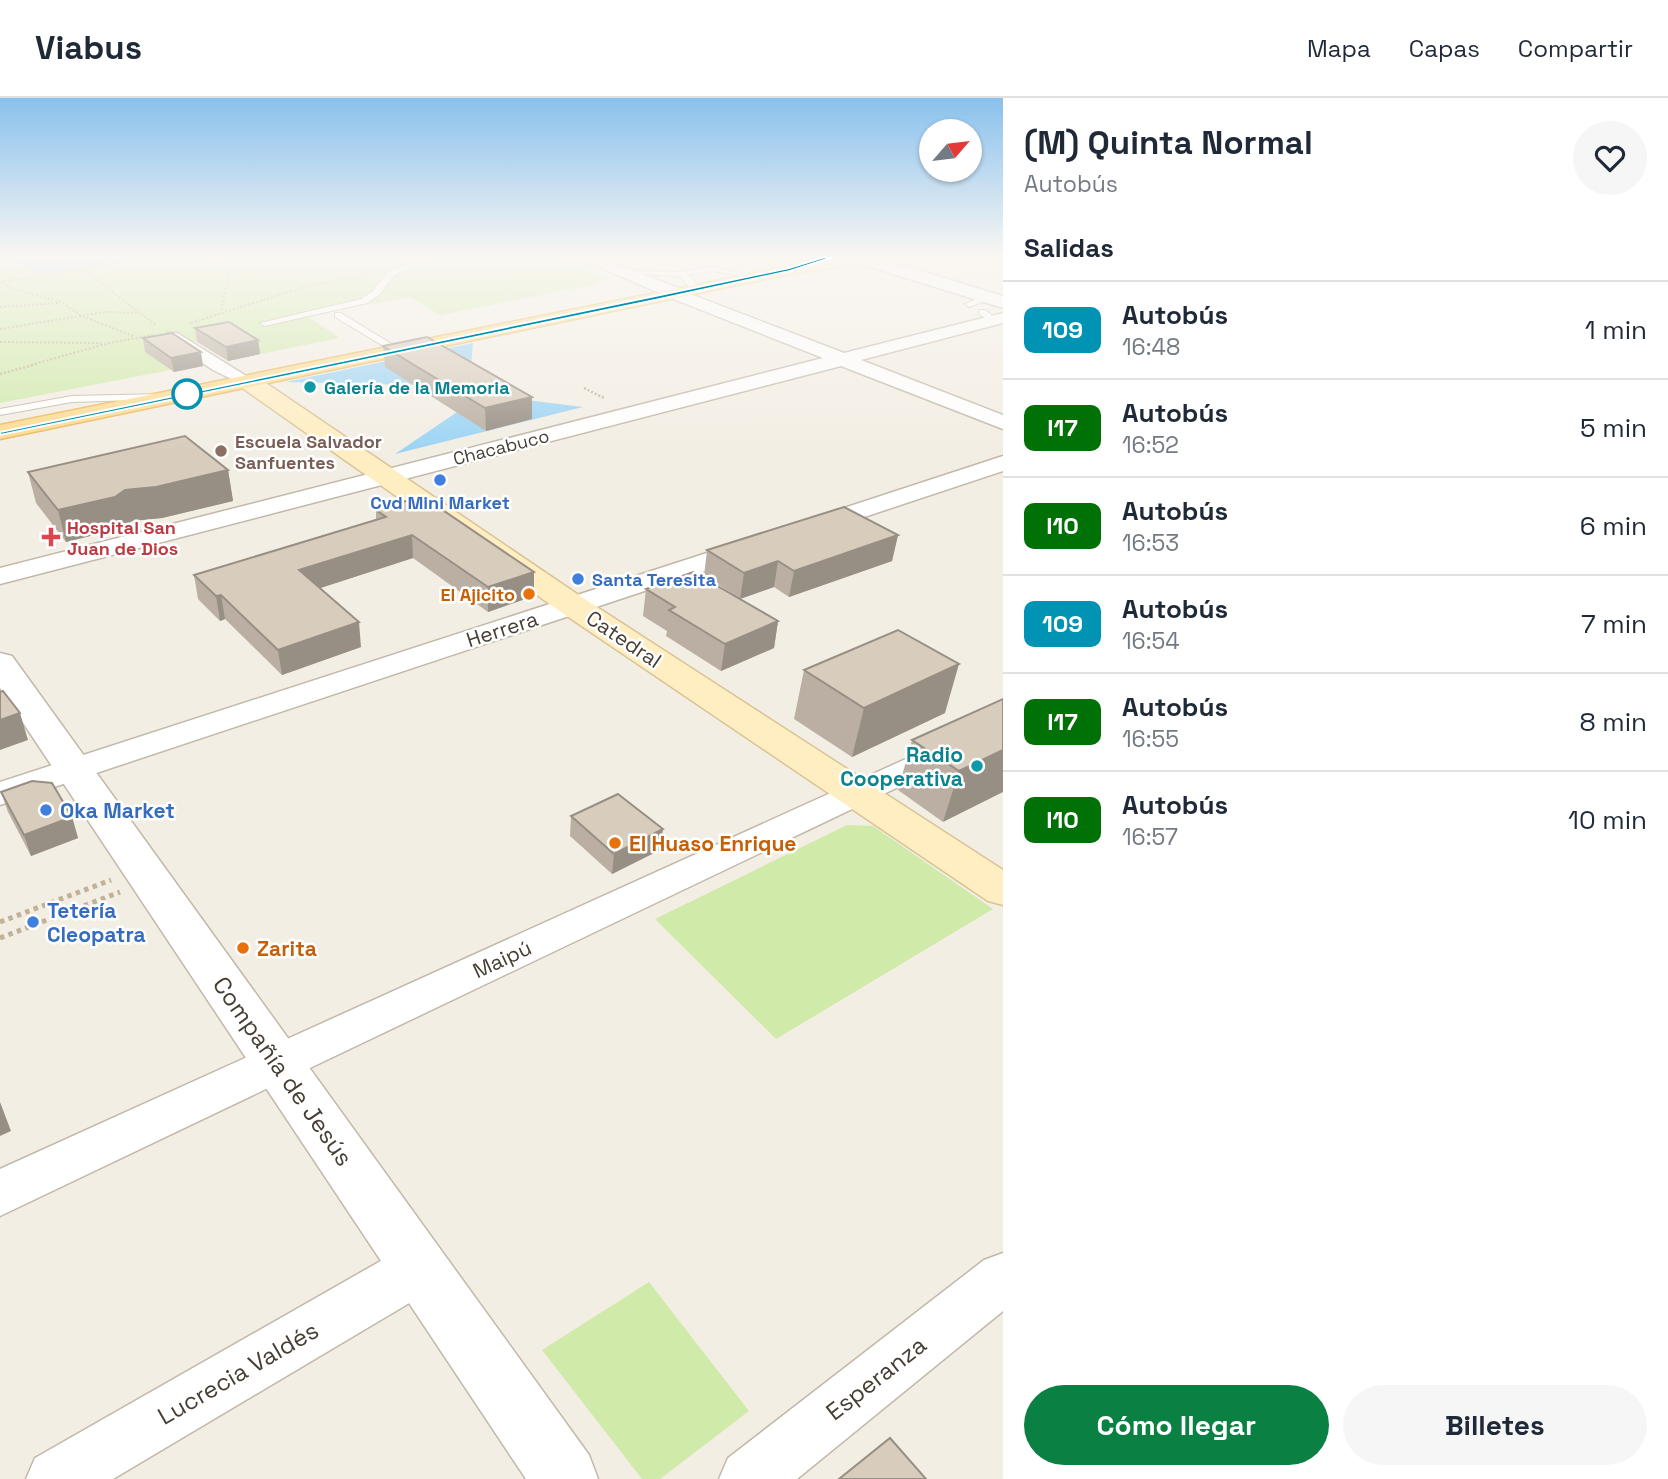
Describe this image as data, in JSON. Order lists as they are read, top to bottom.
{
  "streets": {
    "main road": ["Catedral"],
    "street": [
      "Chacabuco",
      "Herrera",
      "Maipú",
      "Compañía de Jesús",
      "Lucrecia Valdés",
      "Esperanza"
    ]
  },
  "crossings": [
    ["Chacabuco", "Catedral"],
    ["Herrera", "Catedral"],
    ["Herrera", "Compañía de Jesús"],
    ["Catedral", "Maipú"],
    ["Maipú", "Compañía de Jesús"],
    ["Compañía de Jesús", "Lucrecia Valdés"]
  ],
  "places": {
    "other": [
      "Galería de la Memoria",
      "Escuela Salvador Sanfuentes",
      "Cvd Mini Market",
      "Santa Teresita",
      "El Ajicito",
      "Radio Cooperativa",
      "Oka Market",
      "El Huaso Enrique",
      "Tetería Cleopatra",
      "Zarita"
    ],
    "health": ["Hospital San Juan de Dios"]
  },
  "lines": ["bus line 109"],
  "north": "top right",
  "page": {
    "header": "Viabus",
    "nav": ["Mapa", "Capas", "Compartir"],
    "heading": [
      ["(M) Quinta Normal", "Autobús"],
      "Salidas"
    ],
    "list": [
      {
        "mark": "109",
        "name": "Autobús",
        "note": "16:48",
        "value": "1 min"
      },
      {
        "mark": "I17",
        "name": "Autobús",
        "note": "16:52",
        "value": "5 min"
      },
      {
        "mark": "I10",
        "name": "Autobús",
        "note": "16:53",
        "value": "6 min"
      },
      {
        "mark": "109",
        "name": "Autobús",
        "note": "16:54",
        "value": "7 min"
      },
      {
        "mark": "I17",
        "name": "Autobús",
        "note": "16:55",
        "value": "8 min"
      },
      {
        "mark": "I10",
        "name": "Autobús",
        "note": "16:57",
        "value": "10 min"
      }
    ],
    "buttons": ["Cómo llegar", "Billetes"]
  }
}
